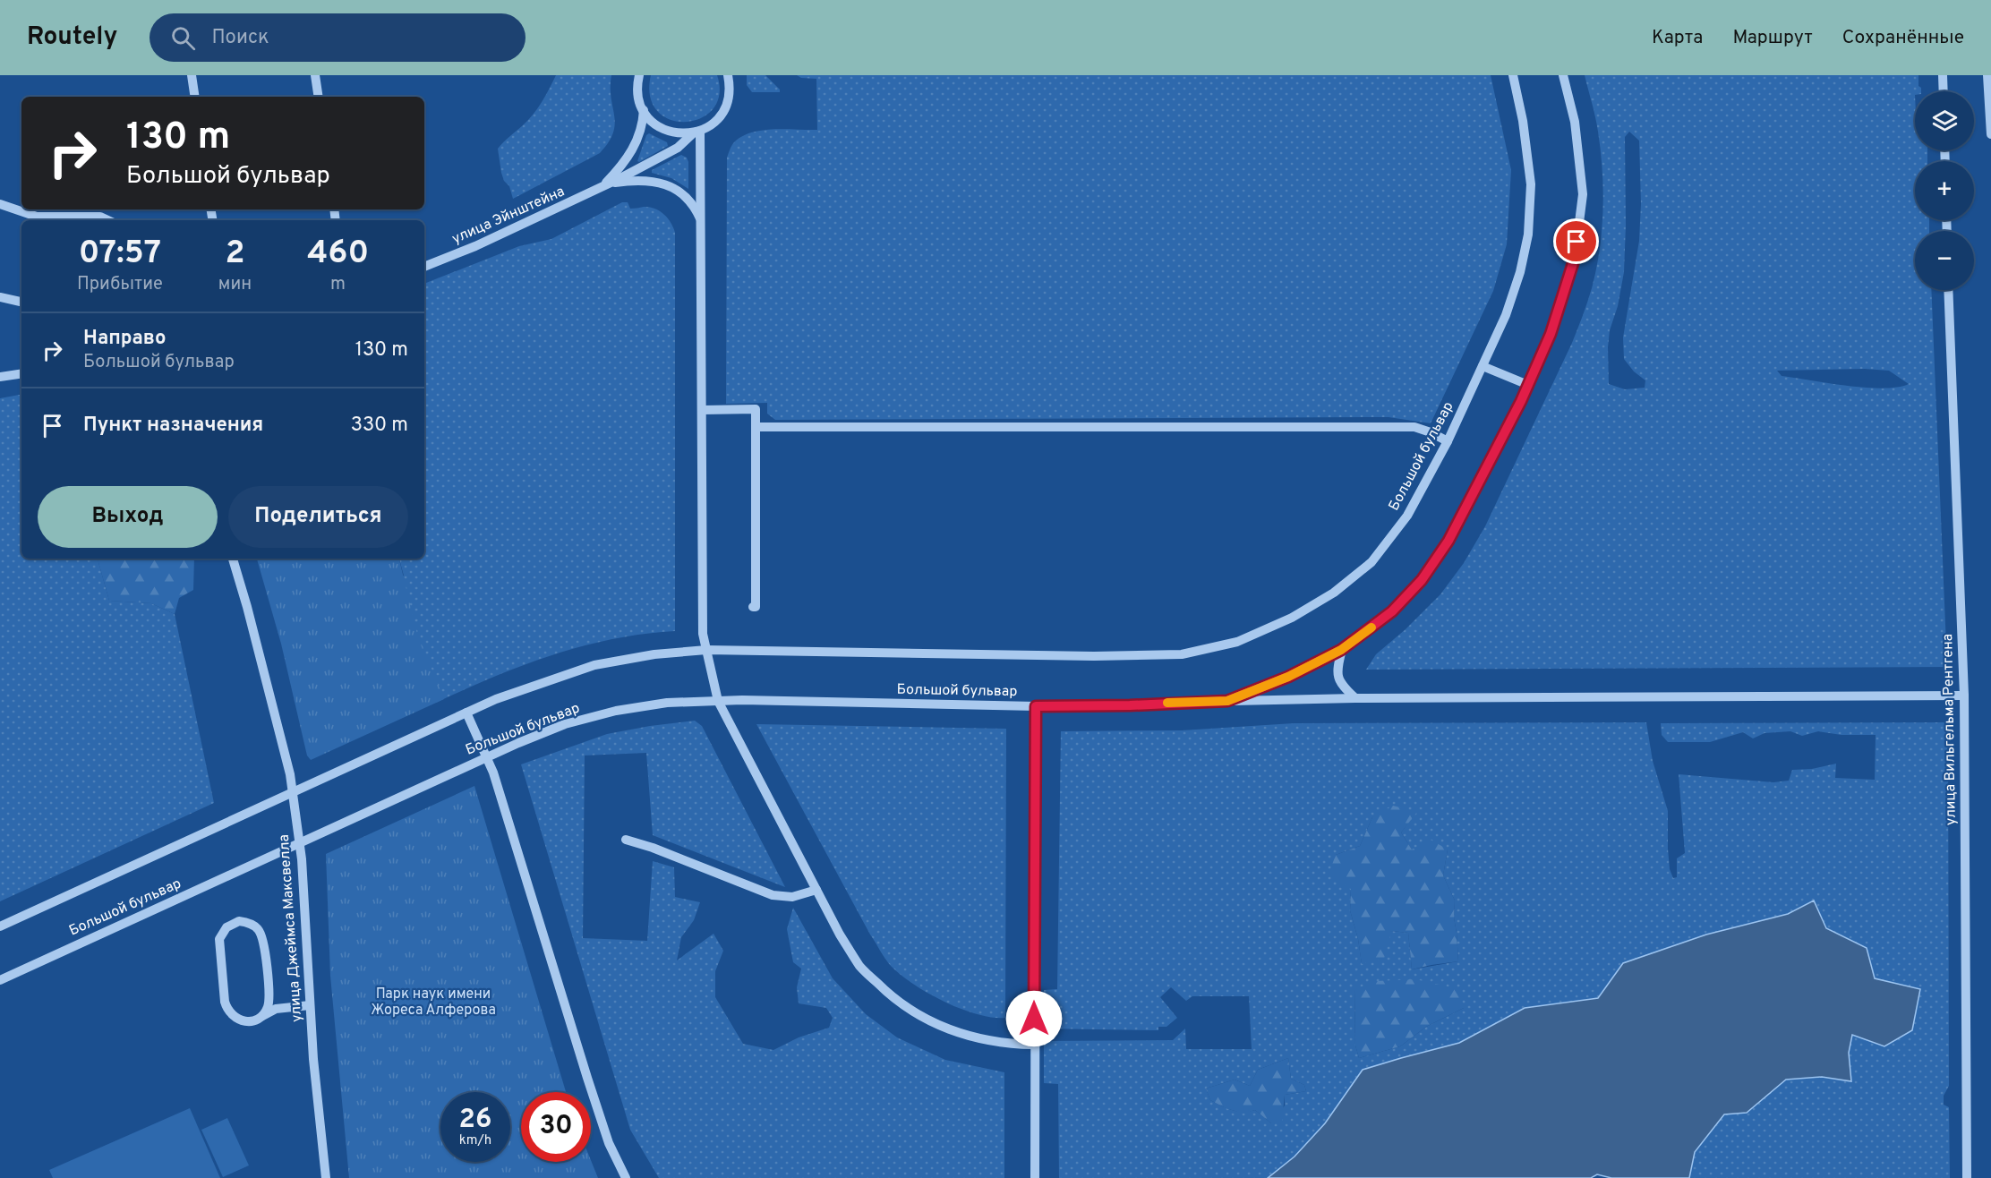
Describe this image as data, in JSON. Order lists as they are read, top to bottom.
{
  "streets": {
    "street": [
      "улица Эйнштейна",
      "Большой бульвар",
      "улица Вильгельма Рентгена",
      "улица Джеймса Максвелла"
    ]
  },
  "crossings": [
    ["Большой бульвар", "улица Джеймса Максвелла"]
  ],
  "parks": ["Парк наук имени Жореса Алферова"],
  "page": {
    "header": "Routely",
    "search": "Поиск",
    "nav": ["Карта", "Маршрут", "Сохранённые"],
    "map_buttons": ["+", "−"],
    "turn": ["130 m", "Большой бульвар"],
    "eta": [
      "07:57",
      "Прибытие",
      "2",
      "мин",
      "460",
      "m"
    ],
    "list": [
      {
        "name": "Направо",
        "note": "Большой бульвар",
        "value": "130 m"
      },
      {
        "name": "Пункт назначения",
        "value": "330 m"
      }
    ],
    "buttons": ["Выход", "Поделиться"],
    "speed": "26 km/h",
    "limit": "30"
  }
}
